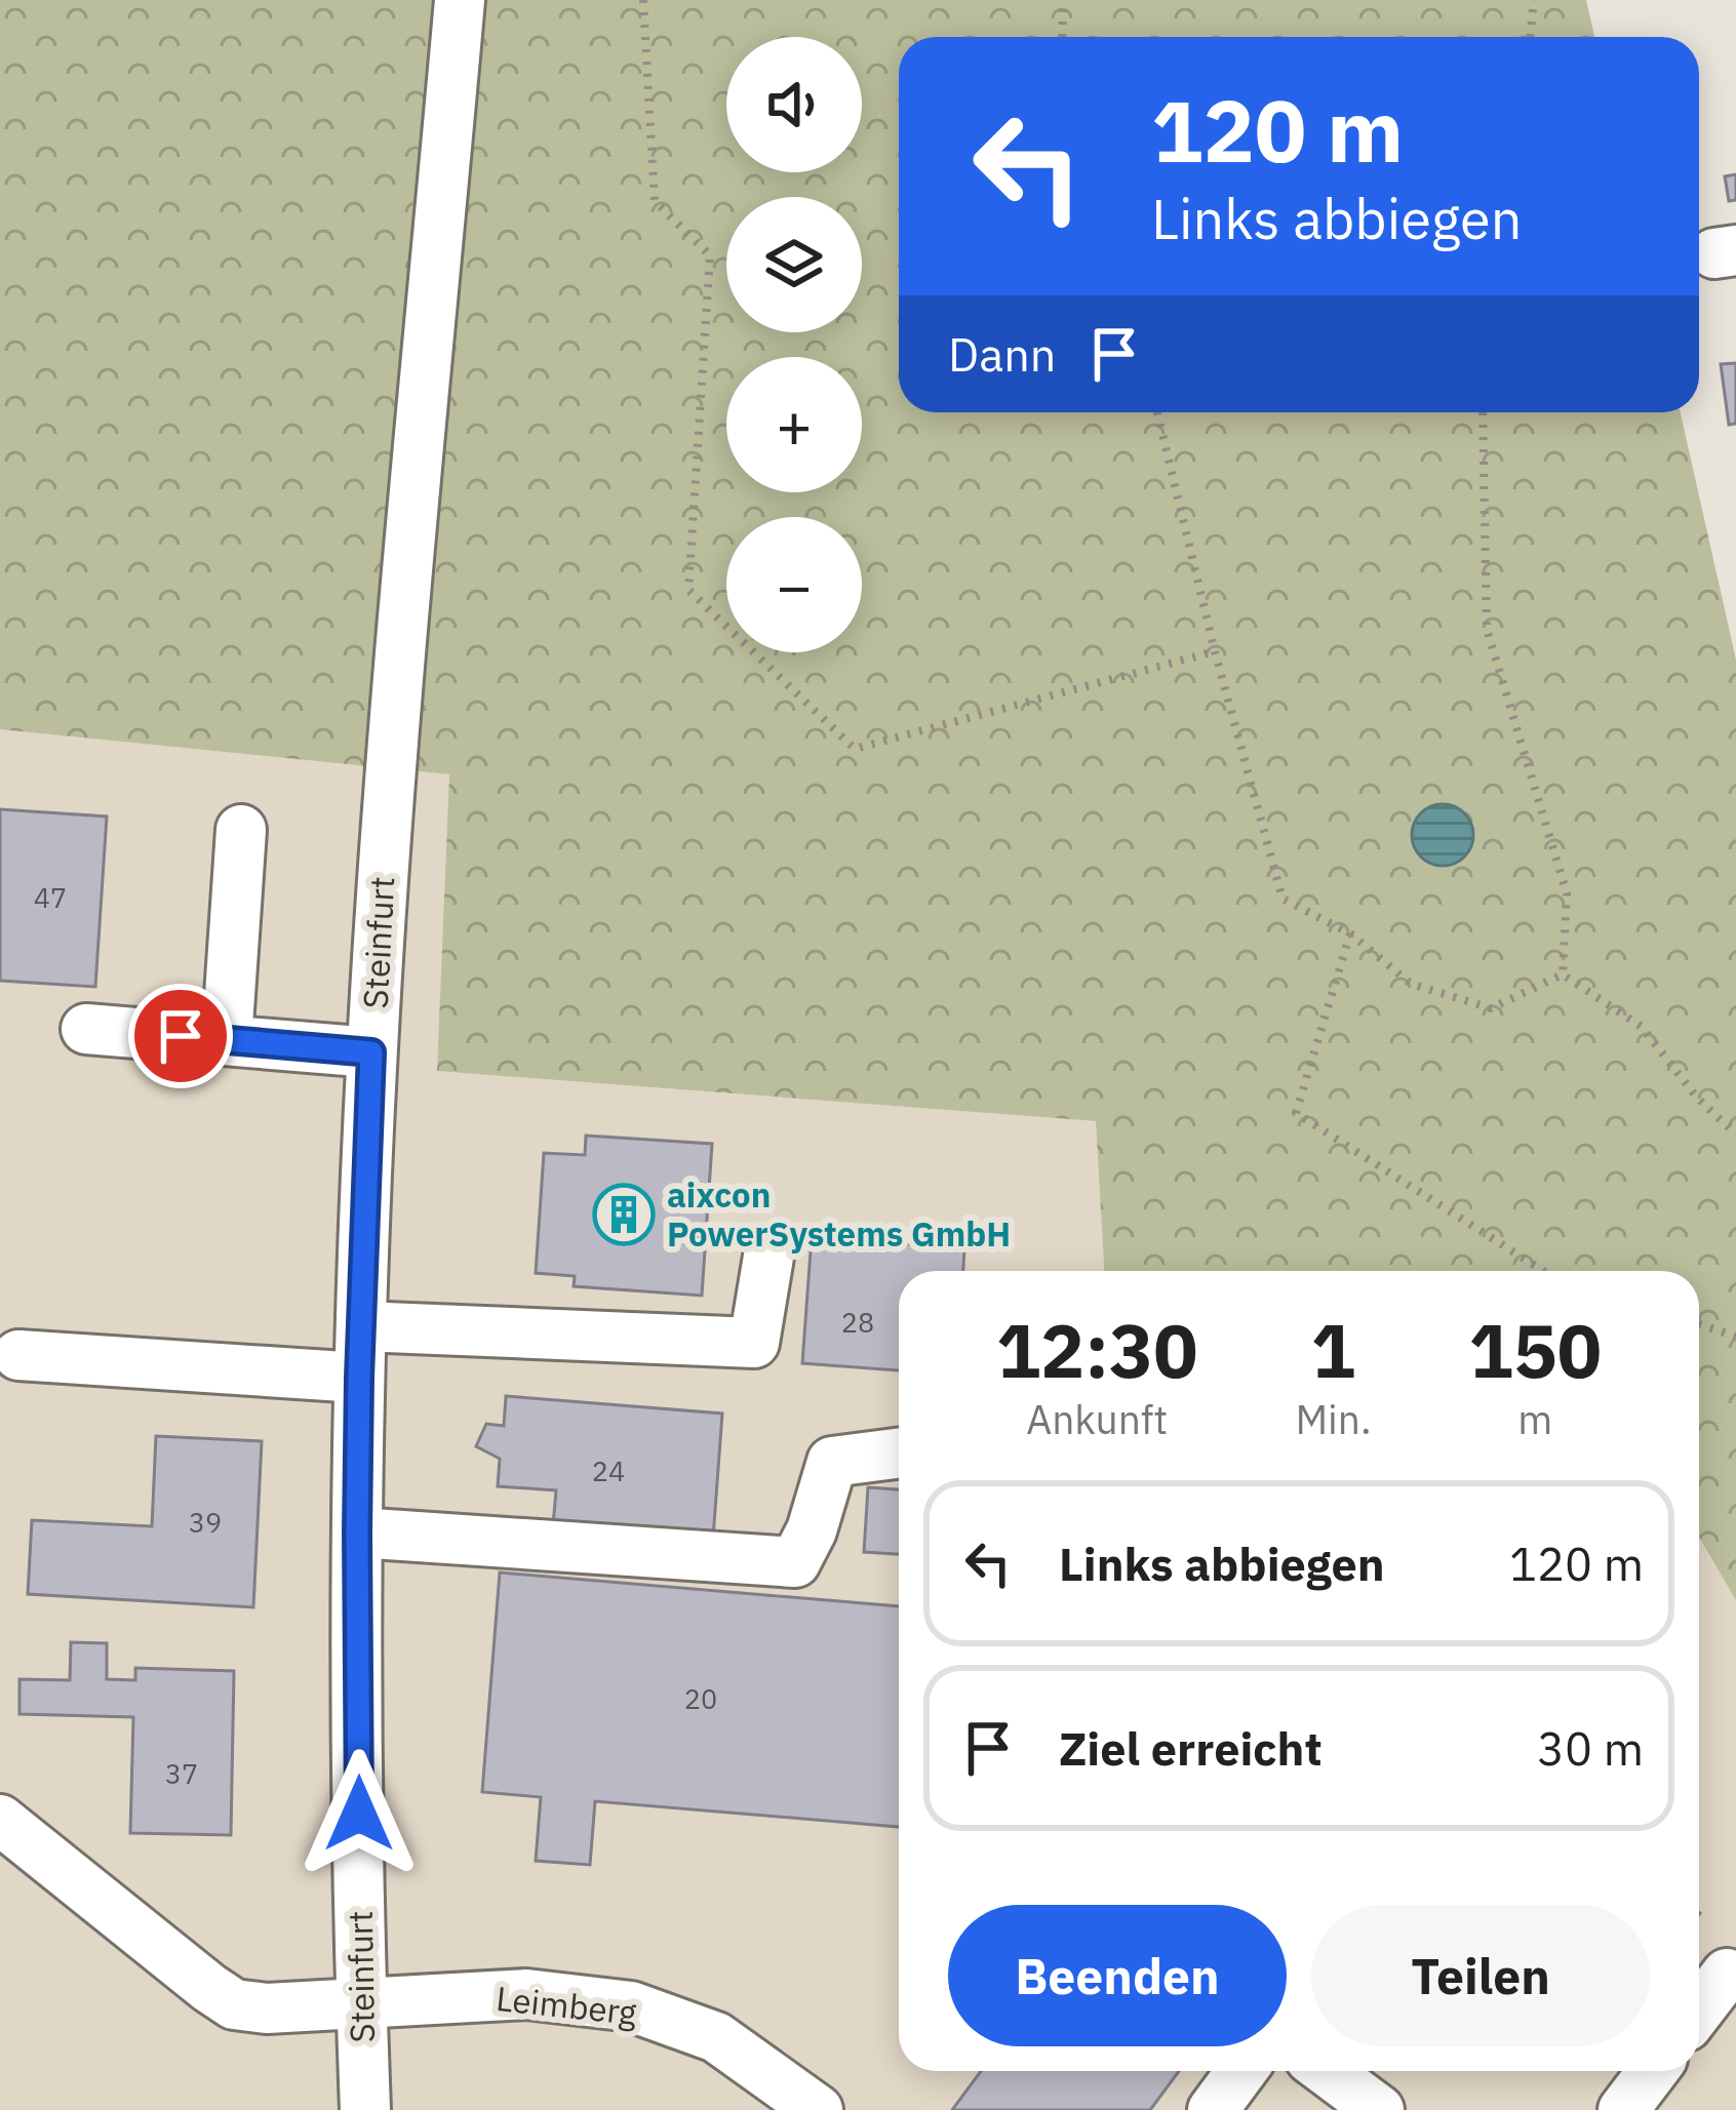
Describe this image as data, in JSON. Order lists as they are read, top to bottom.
{
  "streets": {
    "street": ["Steinfurt", "Leimberg"]
  },
  "crossings": [
    ["Steinfurt", "Leimberg"]
  ],
  "places": {
    "building": ["aixcon PowerSystems GmbH"]
  },
  "house_numbers": [
    "47",
    "28",
    "24",
    "39",
    "20",
    "37"
  ],
  "page": {
    "map_buttons": ["+", "−"],
    "turn": ["120 m", "Links abbiegen"],
    "then": "Dann",
    "eta": [
      "12:30",
      "Ankunft",
      "1",
      "Min.",
      "150",
      "m"
    ],
    "list": [
      {
        "name": "Links abbiegen",
        "value": "120 m"
      },
      {
        "name": "Ziel erreicht",
        "value": "30 m"
      }
    ],
    "buttons": ["Beenden", "Teilen"]
  }
}
